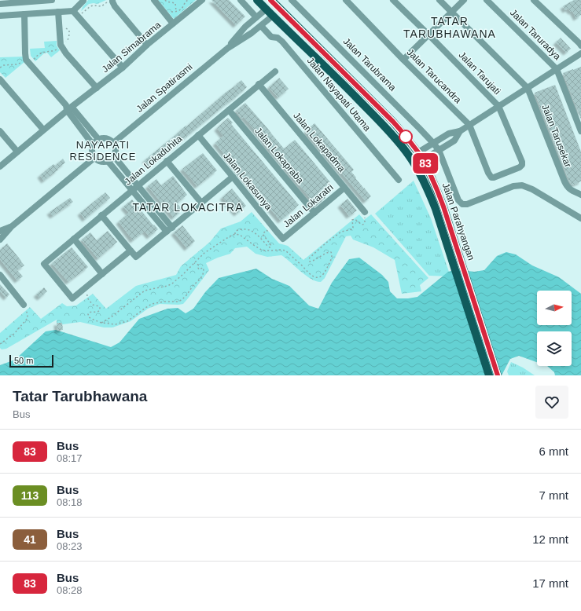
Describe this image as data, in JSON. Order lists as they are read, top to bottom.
{
  "streets": {
    "main road": ["Jalan Parahyangan"],
    "street": [
      "Jalan Taruradya",
      "Jalan Simabrama",
      "Jalan Tarubrama",
      "Jalan Tarujati",
      "Jalan Tarucandra",
      "Jalan Spatirasmi",
      "Jalan Nayapati Utama",
      "Jalan Tarusekar",
      "Jalan Lokapadma",
      "Jalan Lokapraba",
      "Jalan Lokaduhita",
      "Jalan Lokasunya",
      "Jalan Lokaratri"
    ]
  },
  "crossings": [
    ["Jalan Spatirasmi", "Jalan Nayapati Utama"],
    ["Jalan Spatirasmi", "Jalan Parahyangan"],
    ["Jalan Lokapadma", "Jalan Lokaduhita"],
    ["Jalan Lokapadma", "Jalan Lokaratri"],
    ["Jalan Lokapraba", "Jalan Lokaduhita"],
    ["Jalan Lokapraba", "Jalan Lokaratri"],
    ["Jalan Lokaduhita", "Jalan Lokasunya"],
    ["Jalan Lokasunya", "Jalan Lokaratri"]
  ],
  "districts": ["TATAR TARUBHAWANA", "NAYAPATI RESIDENCE", "TATAR LOKACITRA"],
  "lines": ["bus line 83"],
  "scale_bar": "50 m",
  "north": "right",
  "page": {
    "on_map": "83",
    "scale": "50 m",
    "heading": ["Tatar Tarubhawana", "Bus"],
    "list": [
      {
        "mark": "83",
        "name": "Bus",
        "note": "08:17",
        "value": "6 mnt"
      },
      {
        "mark": "113",
        "name": "Bus",
        "note": "08:18",
        "value": "7 mnt"
      },
      {
        "mark": "41",
        "name": "Bus",
        "note": "08:23",
        "value": "12 mnt"
      },
      {
        "mark": "83",
        "name": "Bus",
        "note": "08:28",
        "value": "17 mnt"
      }
    ]
  }
}
